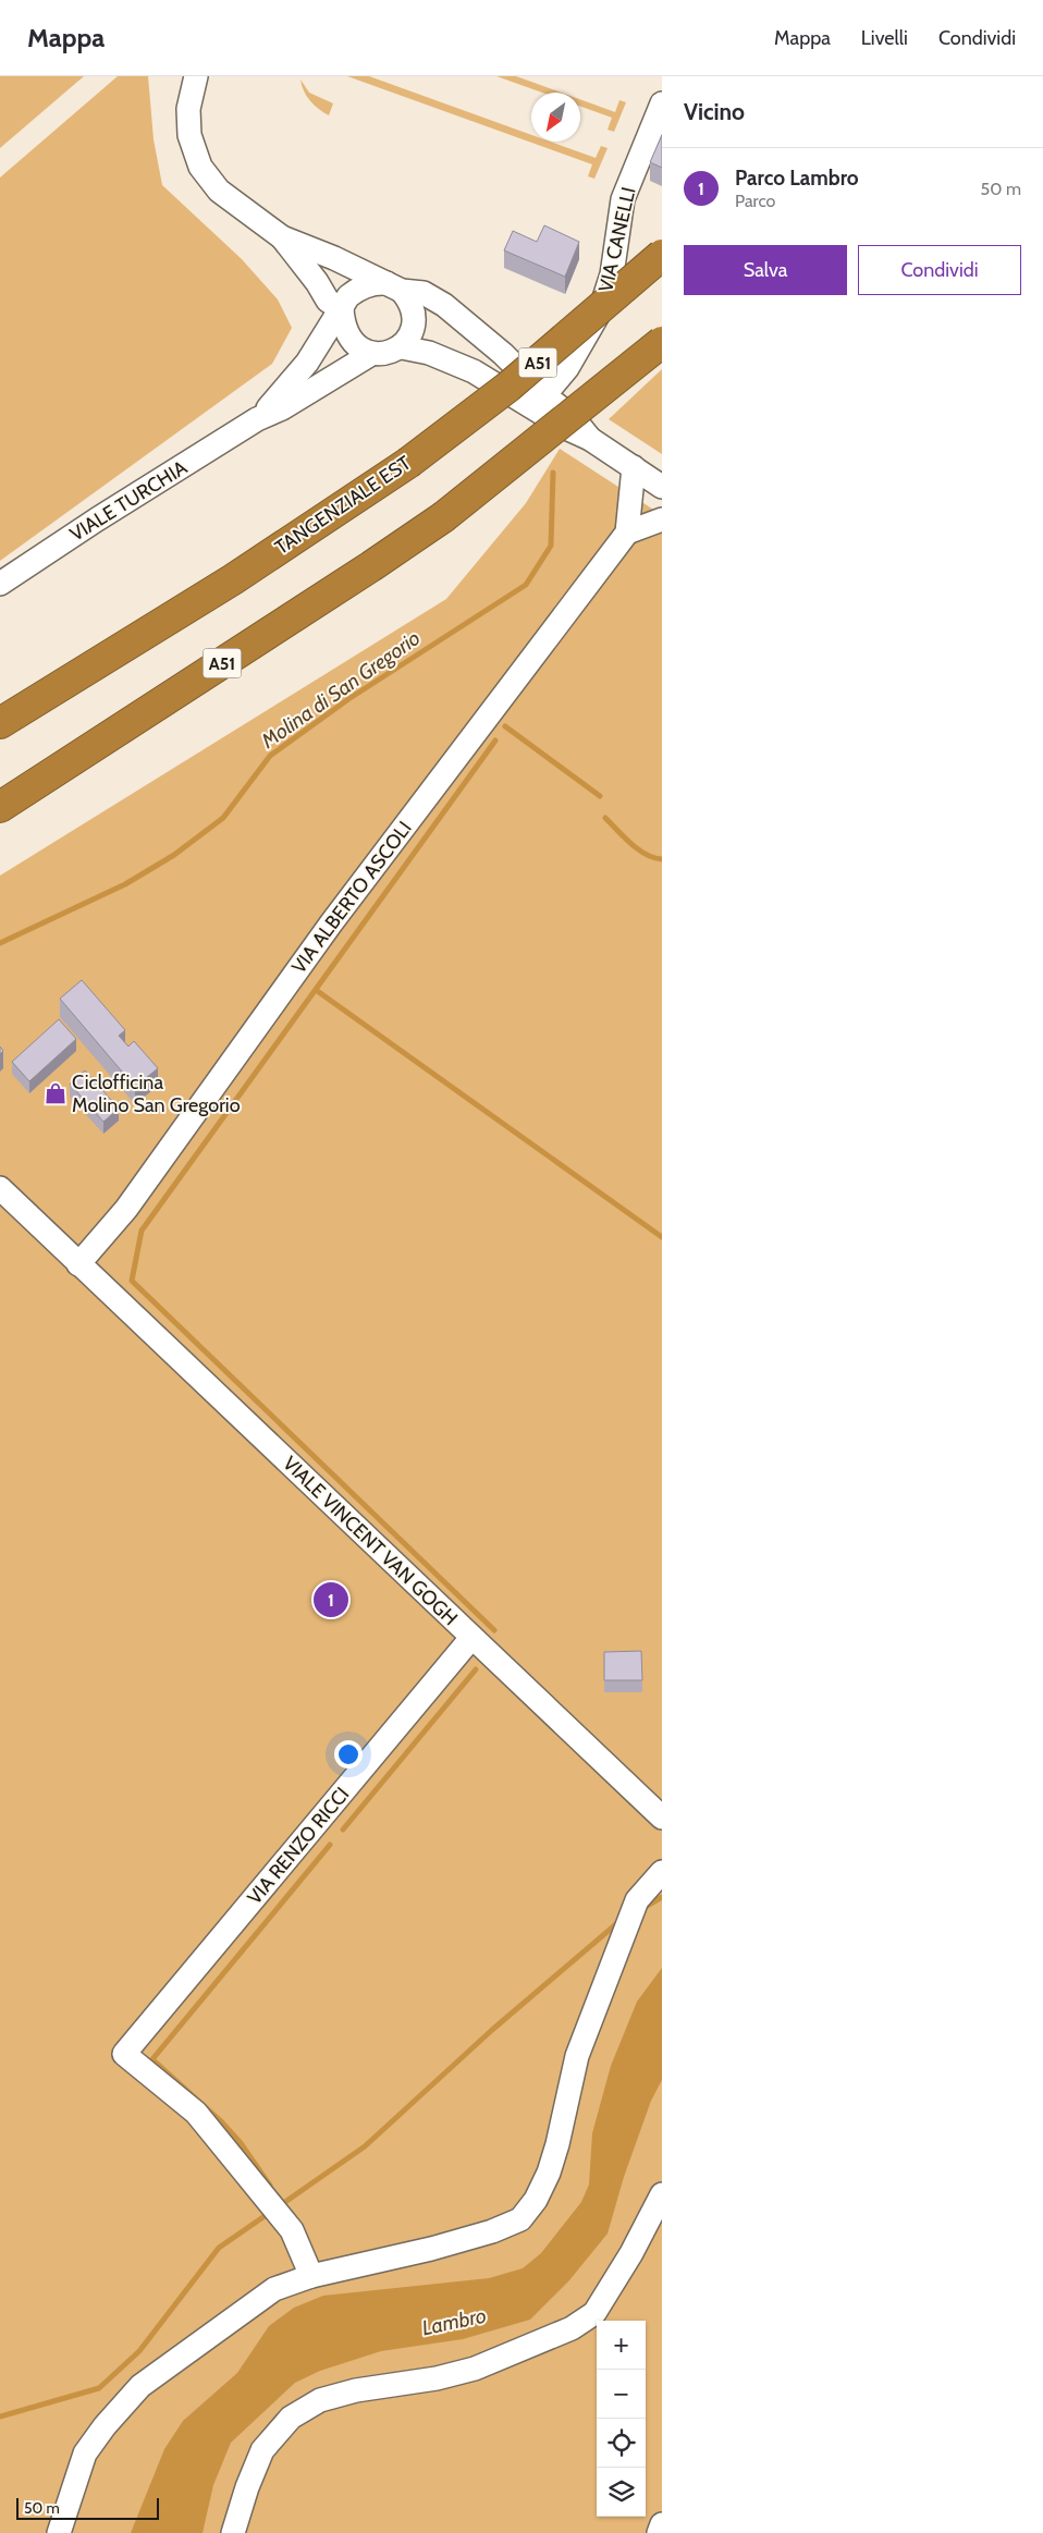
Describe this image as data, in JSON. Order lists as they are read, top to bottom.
{
  "streets": {
    "highway": ["A51", "TANGENZIALE EST"],
    "street": [
      "VIA CANELLI",
      "VIALE TURCHIA",
      "VIA ALBERTO ASCOLI",
      "VIALE VINCENT VAN GOGH",
      "VIA RENZO RICCI"
    ]
  },
  "crossings": [
    ["VIA ALBERTO ASCOLI", "VIALE VINCENT VAN GOGH"],
    ["VIALE VINCENT VAN GOGH", "VIA RENZO RICCI"]
  ],
  "water": ["Molina di San Gregorio", "Lambro"],
  "places": {
    "shop": ["Ciclofficina Molino San Gregorio"]
  },
  "scale_bar": "50 m",
  "north": "bottom left",
  "page": {
    "header": "Mappa",
    "nav": ["Mappa", "Livelli", "Condividi"],
    "heading": "Vicino",
    "list": [
      {
        "mark": "1",
        "name": "Parco Lambro",
        "note": "Parco",
        "value": "50 m"
      }
    ],
    "buttons": ["Salva", "Condividi"],
    "pins": "1",
    "map_buttons": ["+", "−"],
    "scale": "50 m"
  }
}
